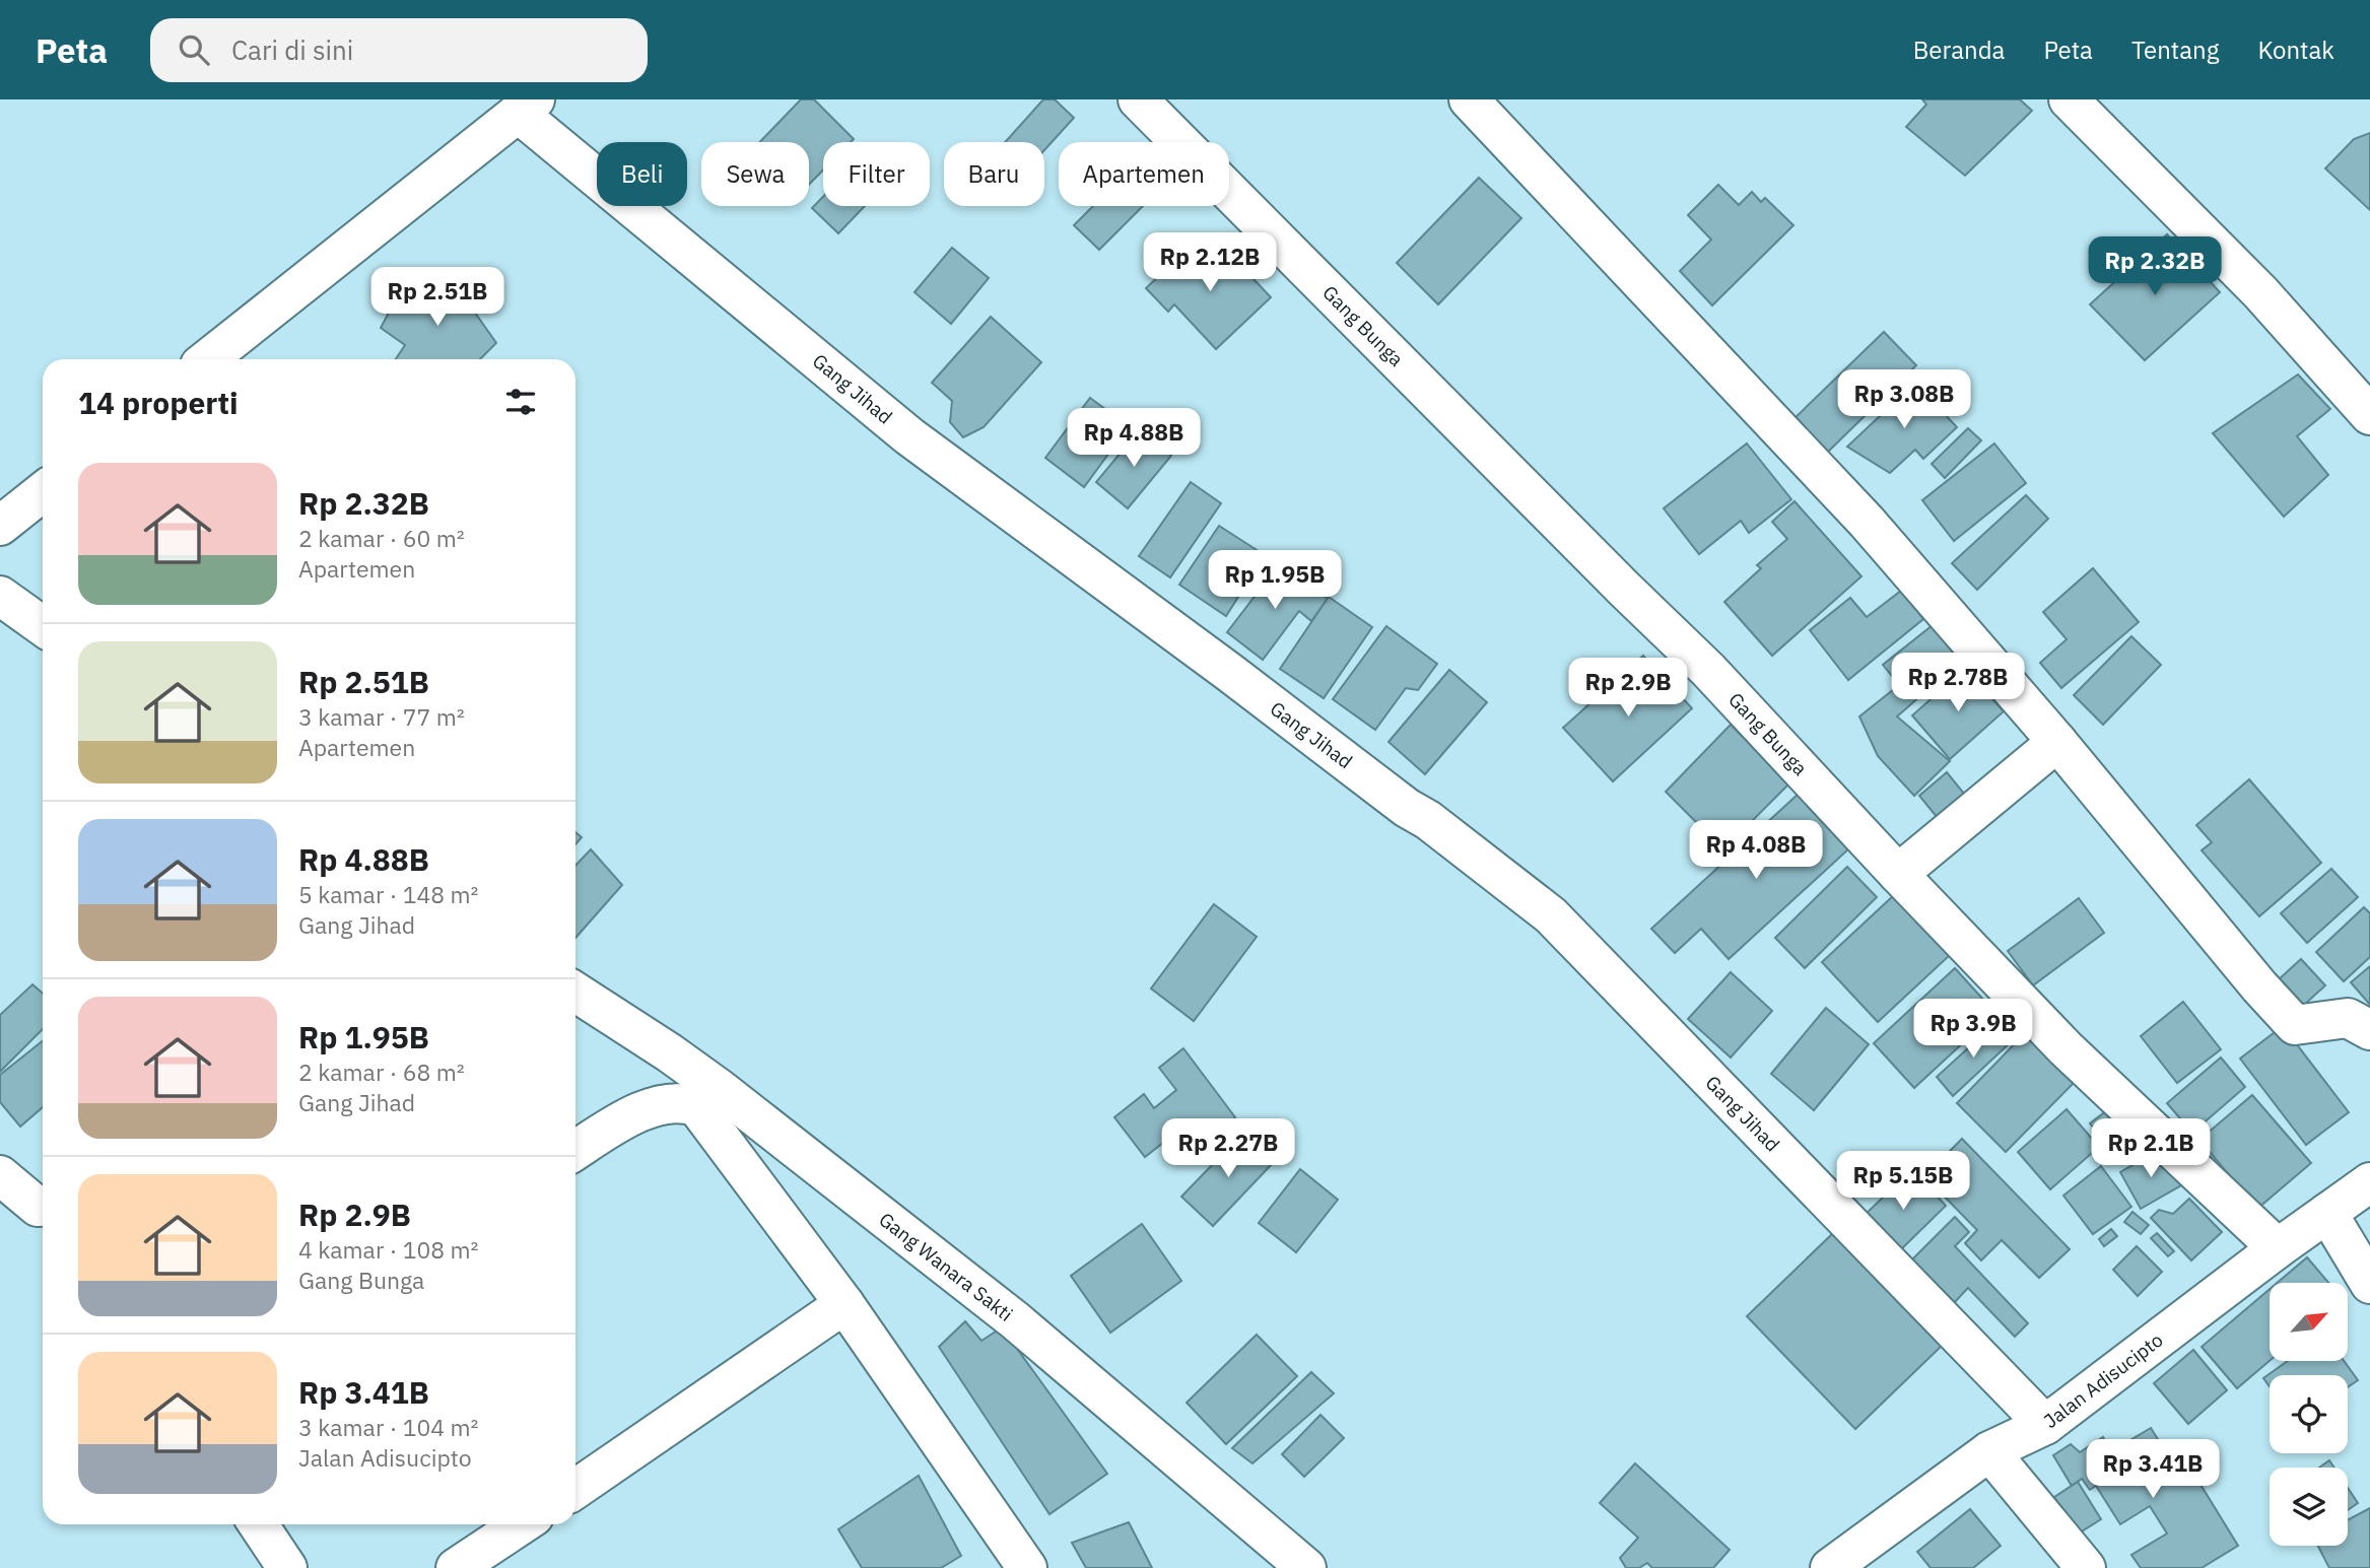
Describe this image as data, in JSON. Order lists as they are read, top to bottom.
{
  "streets": {
    "street": [
      "Gang Bunga",
      "Gang Jihad",
      "Gang Wanara Sakti",
      "Jalan Adisucipto"
    ]
  },
  "crossings": [
    ["Gang Bunga", "Jalan Adisucipto"],
    ["Gang Jihad", "Jalan Adisucipto"]
  ],
  "north": "top right",
  "page": {
    "header": "Peta",
    "search": "Cari di sini",
    "nav": [
      "Beranda",
      "Peta",
      "Tentang",
      "Kontak"
    ],
    "chip": [
      "Beli",
      "Sewa",
      "Filter",
      "Baru",
      "Apartemen"
    ],
    "price": [
      "Rp 2.12B",
      "Rp 2.32B",
      "Rp 2.51B",
      "Rp 3.08B",
      "Rp 4.88B",
      "Rp 1.95B",
      "Rp 2.78B",
      "Rp 2.9B",
      "Rp 4.08B",
      "Rp 3.9B",
      "Rp 2.27B",
      "Rp 2.1B",
      "Rp 5.15B",
      "Rp 3.41B"
    ],
    "heading": "14 properti",
    "list": [
      {
        "name": "Rp 2.32B",
        "note": "2 kamar · 60 m² · Apartemen"
      },
      {
        "name": "Rp 2.51B",
        "note": "3 kamar · 77 m² · Apartemen"
      },
      {
        "name": "Rp 4.88B",
        "note": "5 kamar · 148 m² · Gang Jihad"
      },
      {
        "name": "Rp 1.95B",
        "note": "2 kamar · 68 m² · Gang Jihad"
      },
      {
        "name": "Rp 2.9B",
        "note": "4 kamar · 108 m² · Gang Bunga"
      },
      {
        "name": "Rp 3.41B",
        "note": "3 kamar · 104 m² · Jalan Adisucipto"
      }
    ]
  }
}
